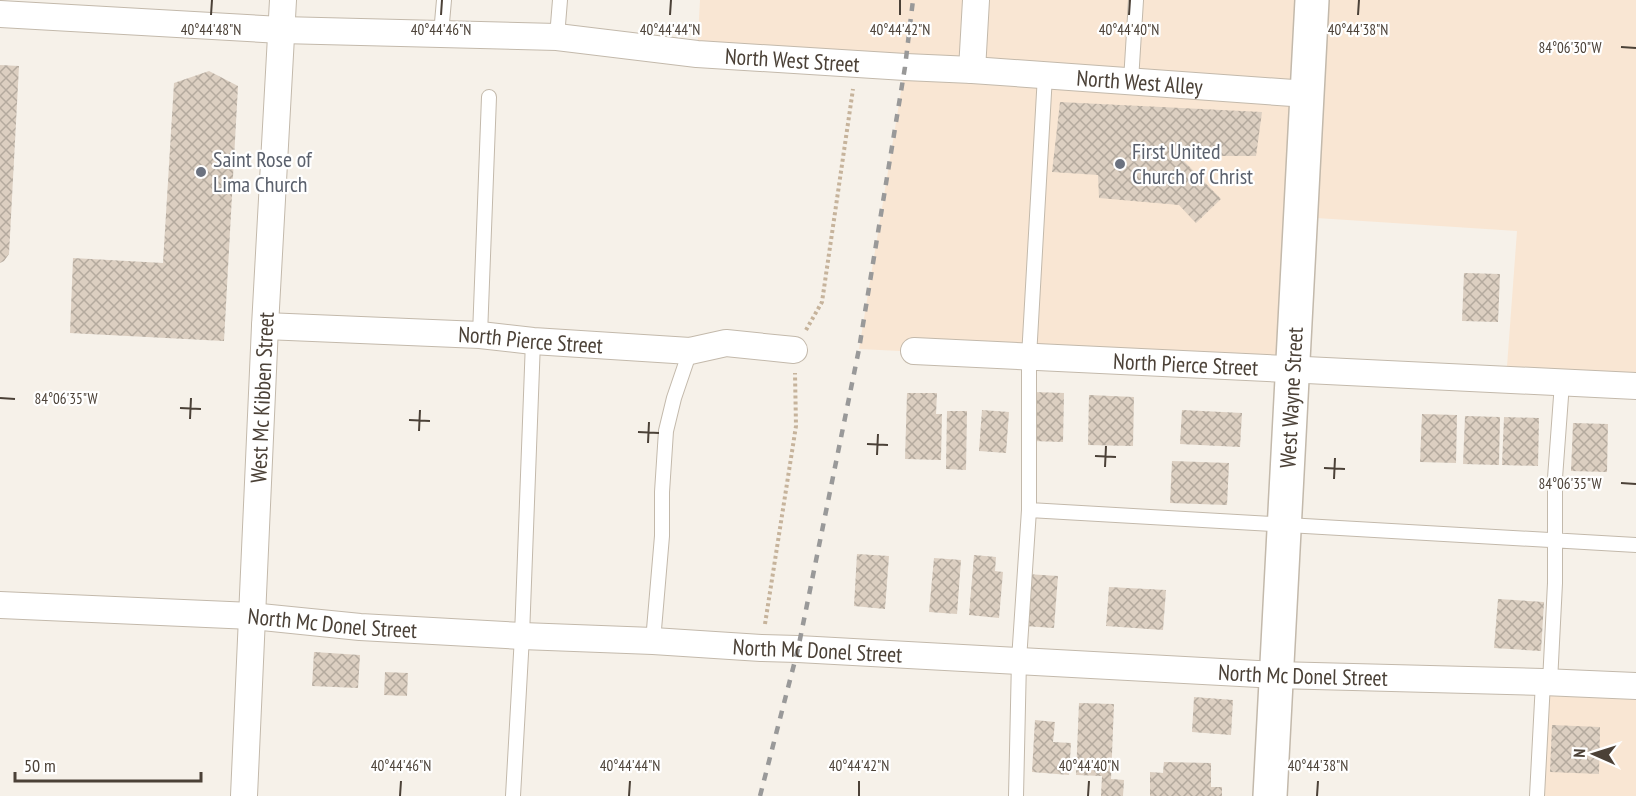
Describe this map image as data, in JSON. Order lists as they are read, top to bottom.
{
  "streets": {
    "street": [
      "North West Street",
      "North West Alley",
      "North Pierce Street",
      "West Mc Kibben Street",
      "West Wayne Street",
      "North Mc Donel Street"
    ]
  },
  "crossings": [
    ["North West Street", "North West Alley"],
    ["North West Street", "West Mc Kibben Street"],
    ["North West Alley", "West Wayne Street"],
    ["North Pierce Street", "West Mc Kibben Street"],
    ["North Pierce Street", "West Wayne Street"],
    ["West Mc Kibben Street", "North Mc Donel Street"],
    ["West Wayne Street", "North Mc Donel Street"]
  ],
  "places": ["First United Church of Christ", "Saint Rose of Lima Church"],
  "scale_bar": "50 m",
  "north": "left",
  "coordinates": [
    "40°44'48\"N",
    "40°44'46\"N",
    "40°44'44\"N",
    "40°44'42\"N",
    "40°44'40\"N",
    "40°44'38\"N",
    "84°06'30\"W",
    "84°06'35\"W"
  ]
}
